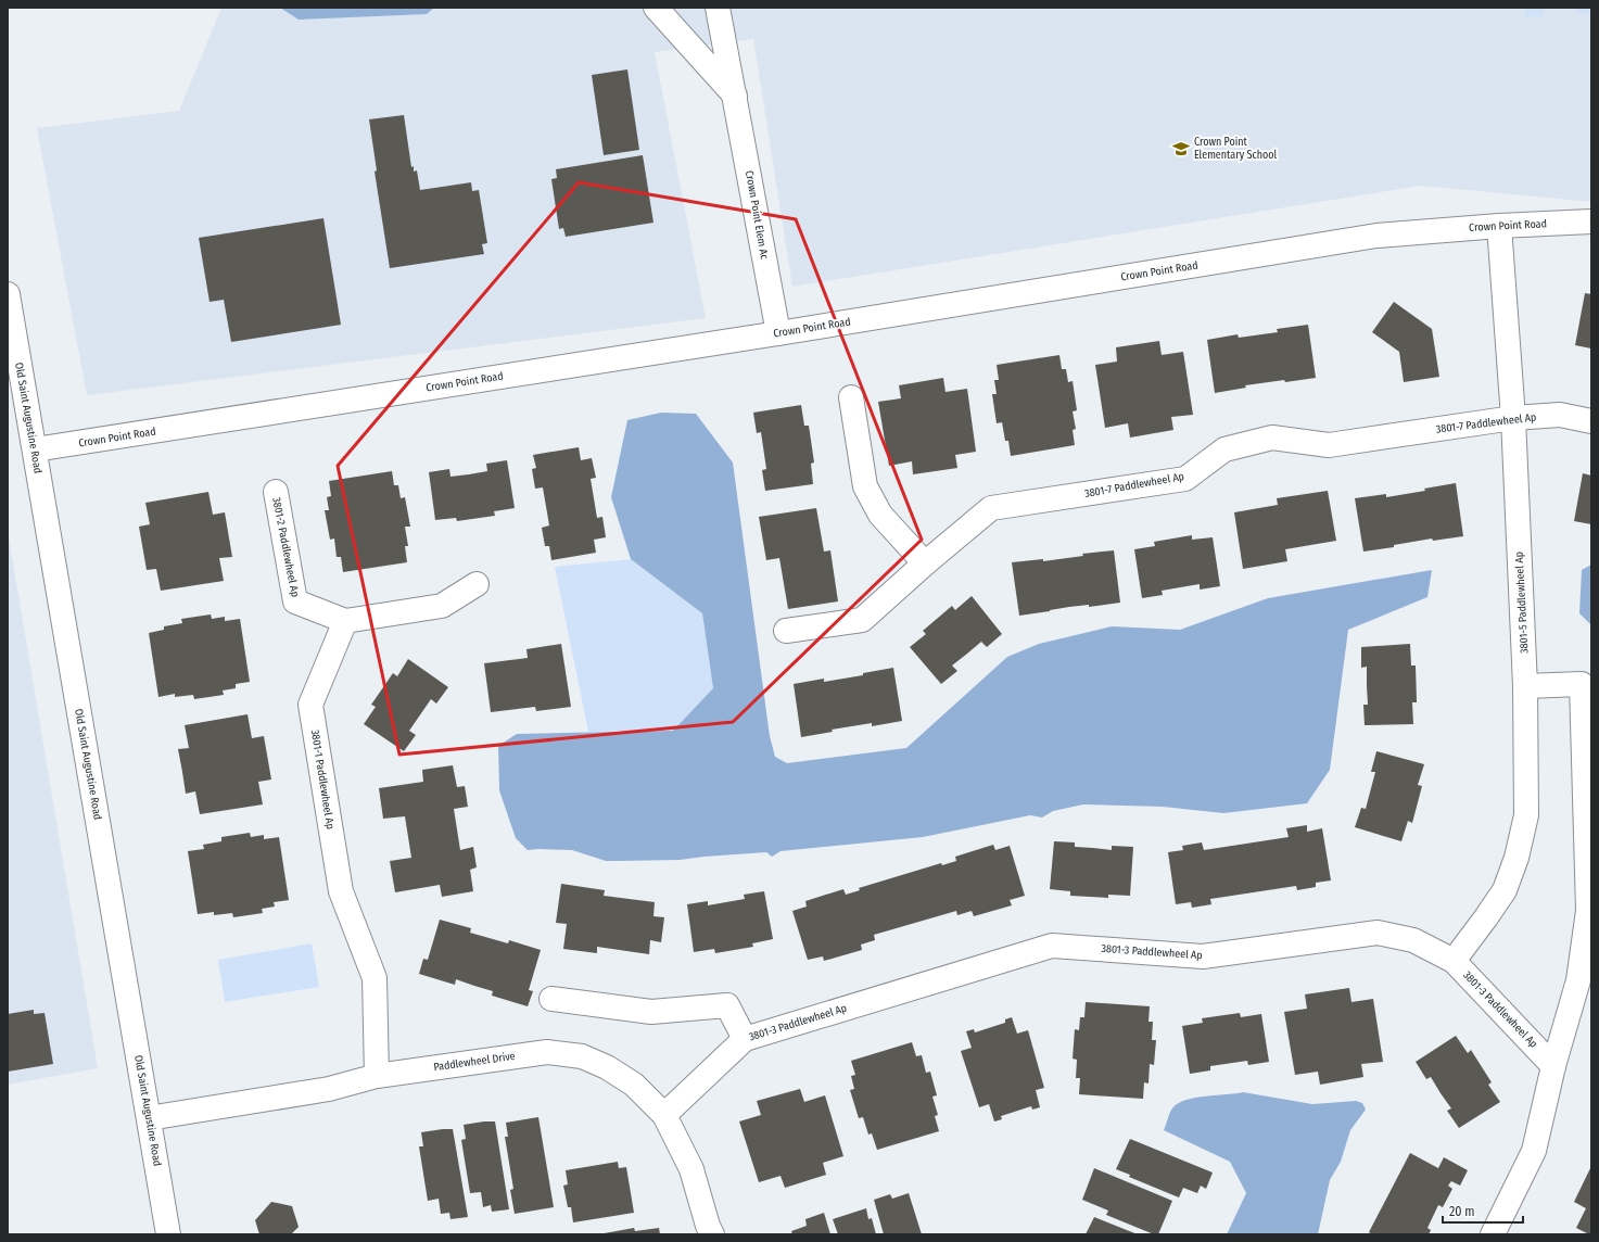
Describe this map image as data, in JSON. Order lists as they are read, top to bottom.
{
  "streets": {
    "street": [
      "Crown Point Elem Ac",
      "Crown Point Road",
      "Old Saint Augustine Road",
      "3801-7 Paddlewheel Ap",
      "3801-2 Paddlewheel Ap",
      "3801-5 Paddlewheel Ap",
      "3801-1 Paddlewheel Ap",
      "3801-3 Paddlewheel Ap",
      "Paddlewheel Drive"
    ]
  },
  "crossings": [
    ["Crown Point Elem Ac", "Crown Point Road"],
    ["Crown Point Road", "Old Saint Augustine Road"],
    ["Crown Point Road", "3801-5 Paddlewheel Ap"],
    ["Old Saint Augustine Road", "Paddlewheel Drive"],
    ["3801-7 Paddlewheel Ap", "3801-5 Paddlewheel Ap"],
    ["3801-2 Paddlewheel Ap", "3801-1 Paddlewheel Ap"],
    ["3801-5 Paddlewheel Ap", "3801-3 Paddlewheel Ap"],
    ["3801-1 Paddlewheel Ap", "Paddlewheel Drive"],
    ["3801-3 Paddlewheel Ap", "Paddlewheel Drive"]
  ],
  "places": {
    "school or university": ["Crown Point Elementary School"]
  },
  "scale_bar": "20 m"
}
